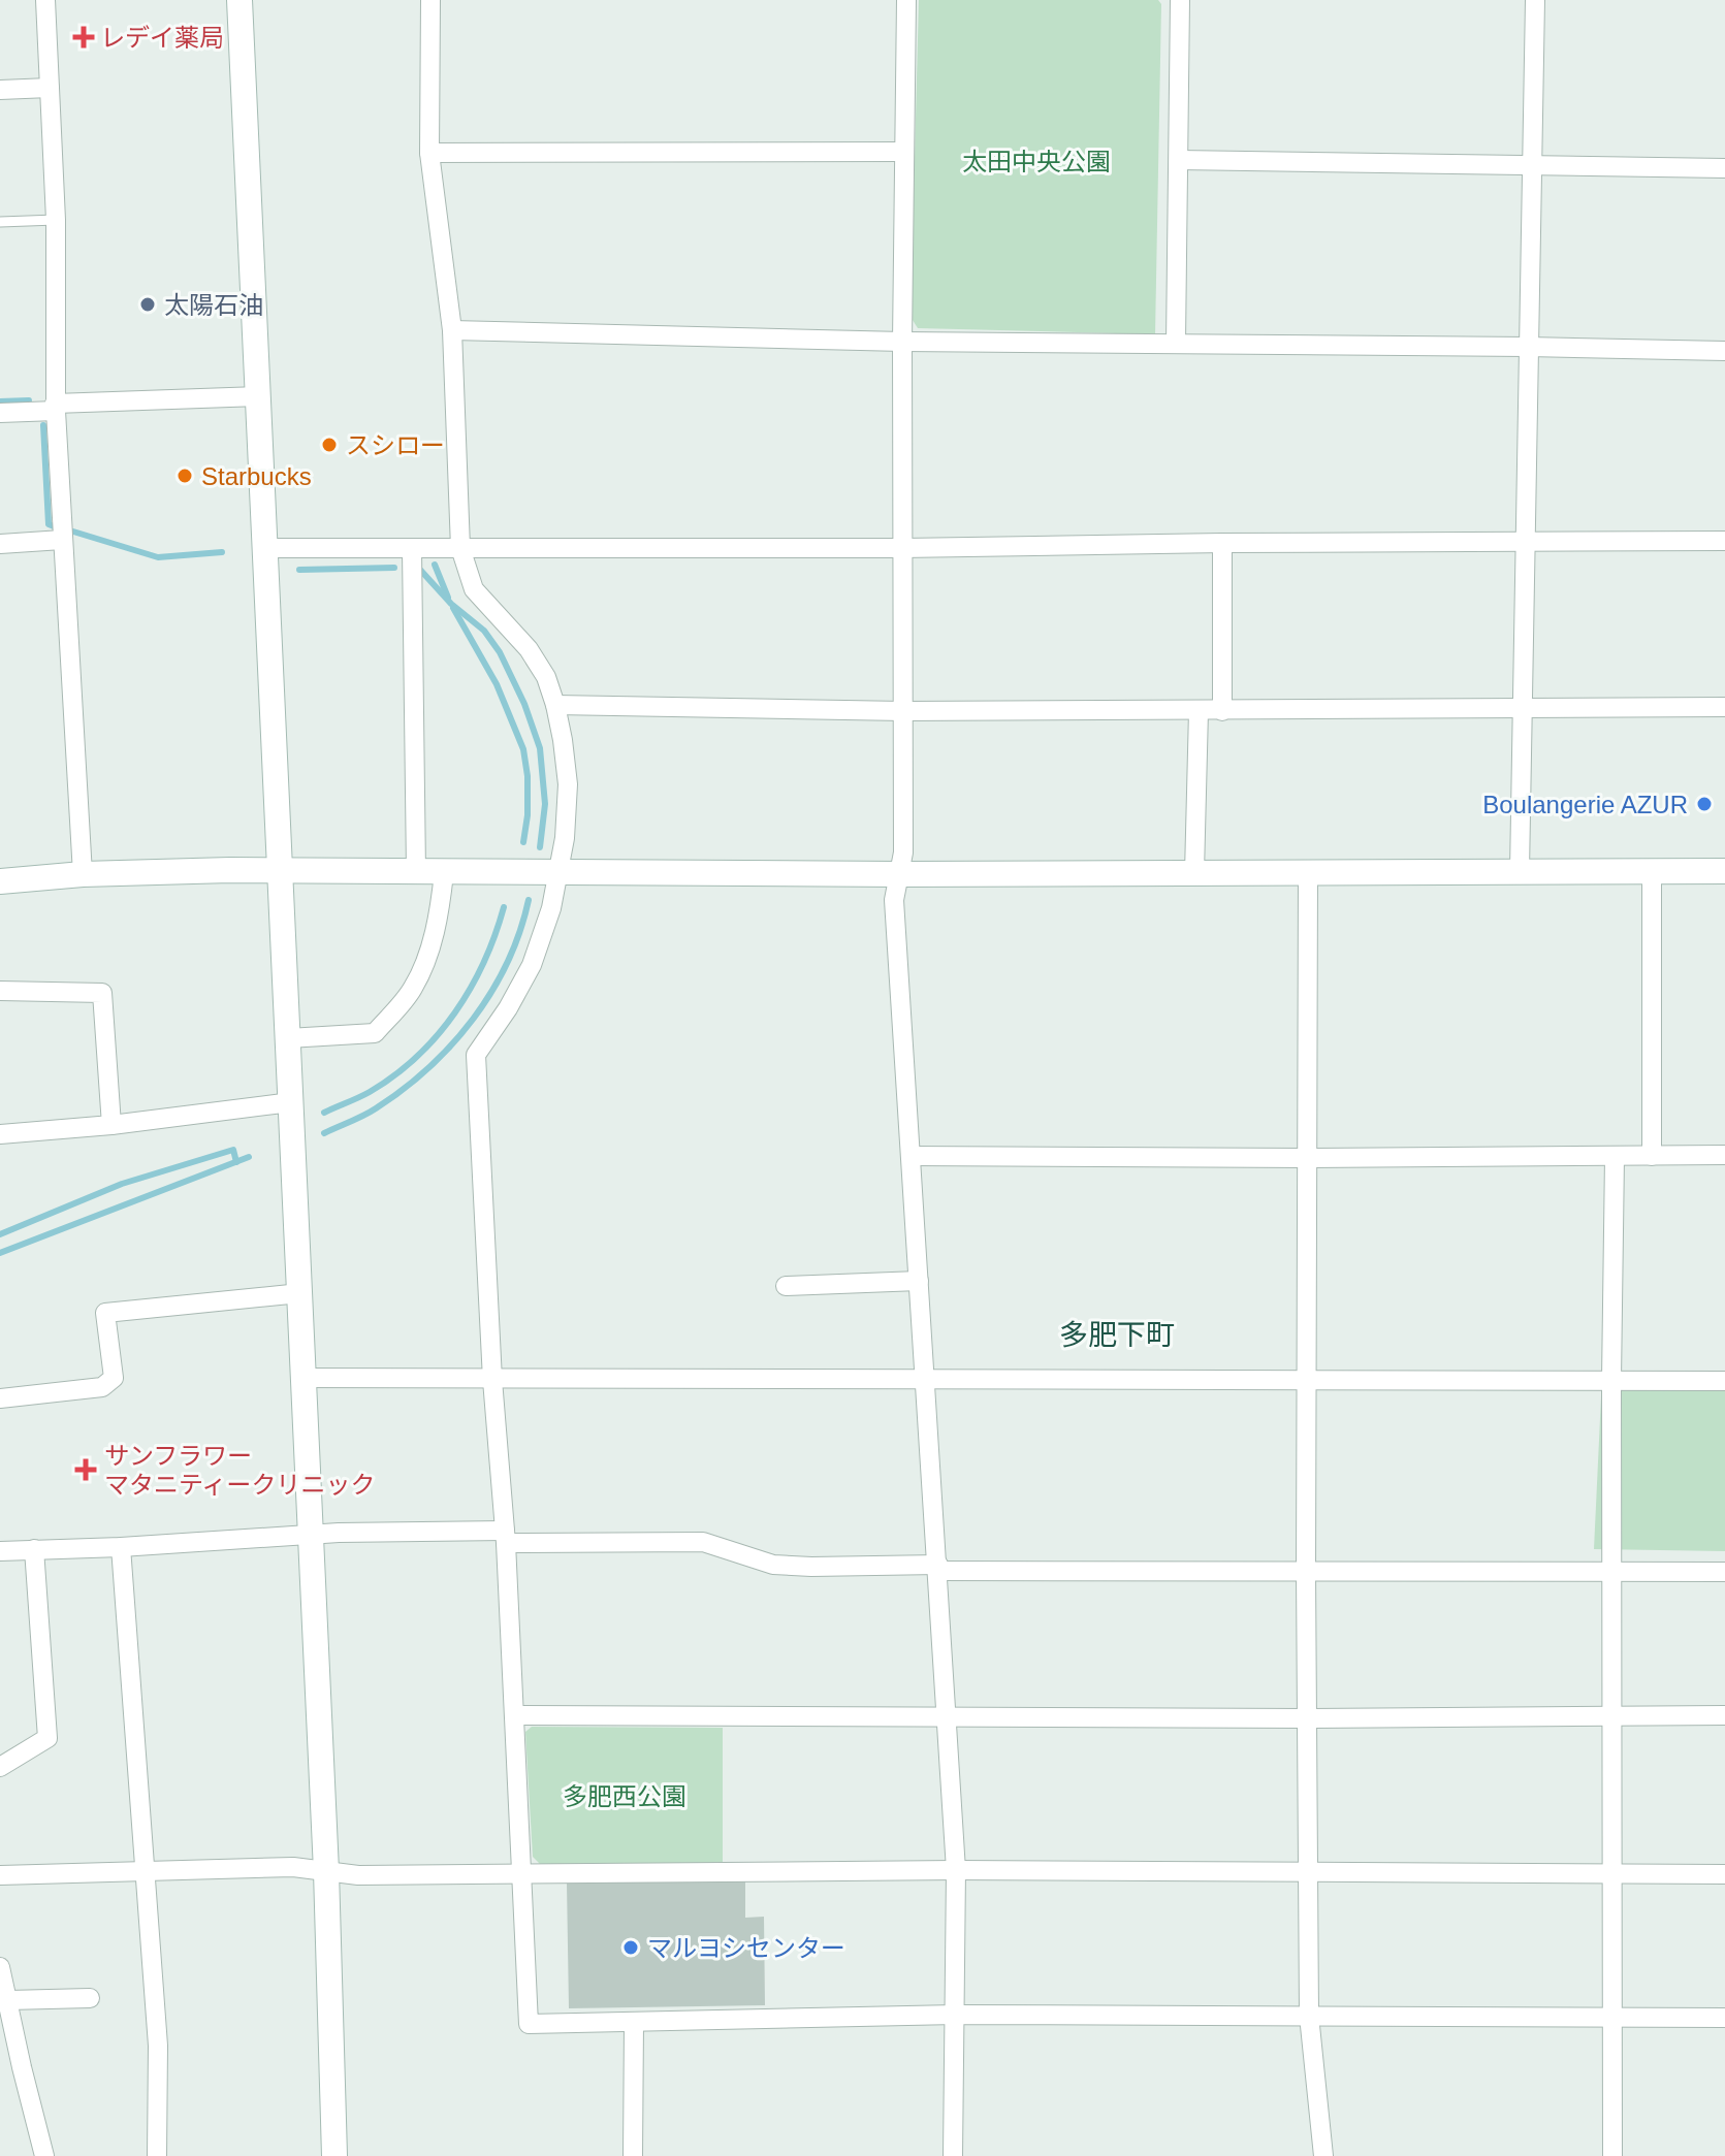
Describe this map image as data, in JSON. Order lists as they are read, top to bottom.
{
  "districts": ["多肥下町"],
  "parks": ["太田中央公園", "多肥西公園"],
  "places": {
    "health": ["レデイ薬局", "サンフラワー マタニティークリニック"],
    "other": [
      "太陽石油",
      "スシロー",
      "Starbucks",
      "Boulangerie AZUR",
      "マルヨシセンター"
    ]
  }
}
